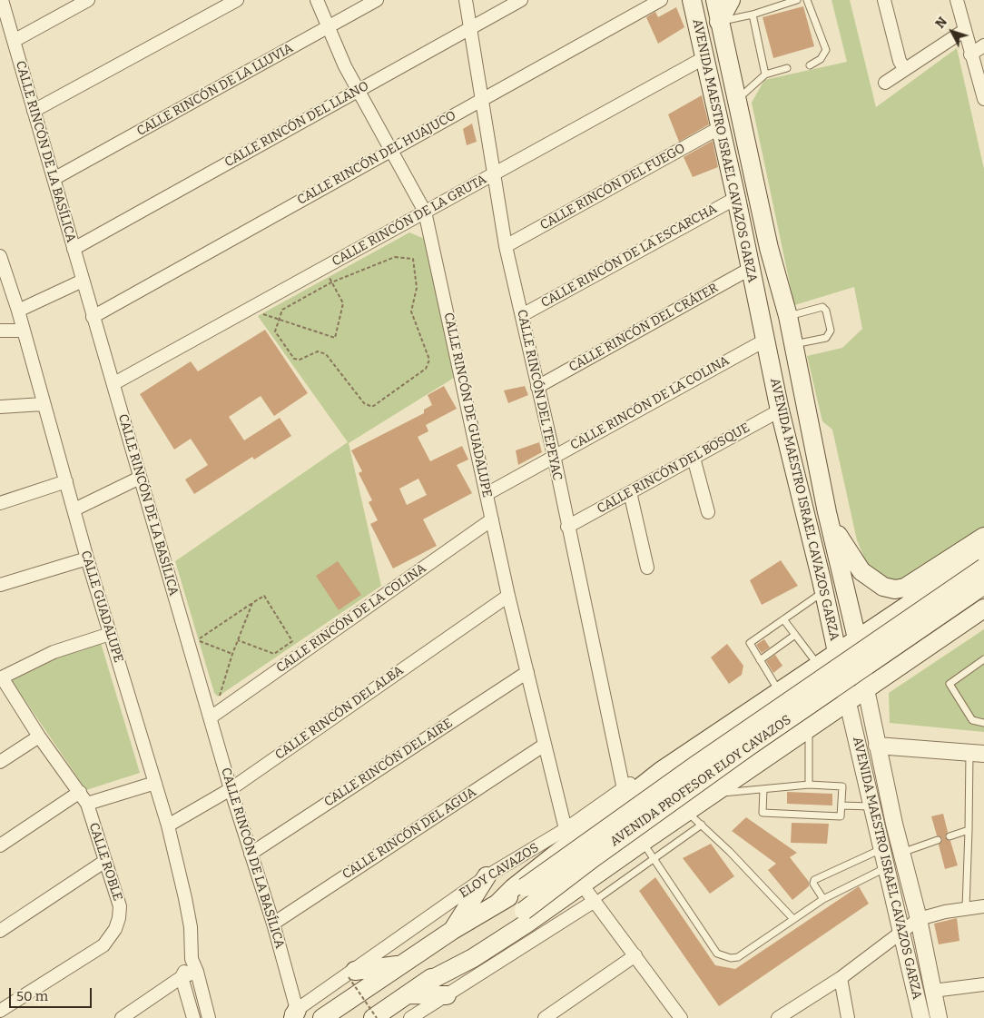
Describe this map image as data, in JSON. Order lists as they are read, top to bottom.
{
  "streets": {
    "main road": ["AVENIDA MAESTRO ISRAEL CAVAZOS GARZA", "AVENIDA PROFESOR ELOY CAVAZOS"],
    "street": [
      "CALLE RINCÓN DE LA LLUVIA",
      "CALLE RINCÓN DEL LLANO",
      "CALLE RINCÓN DE LA BASÍLICA",
      "CALLE RINCÓN DEL HUAJUCO",
      "CALLE RINCÓN DEL FUEGO",
      "CALLE RINCÓN DE LA GRUTA",
      "CALLE RINCÓN DE LA ESCARCHA",
      "CALLE RINCÓN DEL CRÁTER",
      "CALLE RINCÓN DEL TEPEYAC",
      "CALLE RINCÓN DE LA COLINA",
      "CALLE RINCÓN DE GUADALUPE",
      "CALLE RINCÓN DEL BOSQUE",
      "CALLE GUADALUPE",
      "CALLE RINCÓN DEL ALBA",
      "CALLE RINCÓN DEL AIRE",
      "CALLE RINCÓN DEL AGUA",
      "CALLE ROBLE",
      "ELOY CAVAZOS"
    ]
  },
  "crossings": [
    ["CALLE RINCÓN DE LA LLUVIA", "CALLE RINCÓN DE LA BASÍLICA"],
    ["CALLE RINCÓN DE LA LLUVIA", "CALLE RINCÓN DE GUADALUPE"],
    ["CALLE RINCÓN DEL LLANO", "CALLE RINCÓN DE LA BASÍLICA"],
    ["CALLE RINCÓN DEL LLANO", "CALLE RINCÓN DEL TEPEYAC"],
    ["CALLE RINCÓN DEL LLANO", "CALLE RINCÓN DE GUADALUPE"],
    ["AVENIDA MAESTRO ISRAEL CAVAZOS GARZA", "CALLE RINCÓN DEL FUEGO"],
    ["AVENIDA MAESTRO ISRAEL CAVAZOS GARZA", "CALLE RINCÓN DE LA GRUTA"],
    ["AVENIDA MAESTRO ISRAEL CAVAZOS GARZA", "CALLE RINCÓN DE LA ESCARCHA"],
    ["AVENIDA MAESTRO ISRAEL CAVAZOS GARZA", "CALLE RINCÓN DEL CRÁTER"],
    ["AVENIDA MAESTRO ISRAEL CAVAZOS GARZA", "CALLE RINCÓN DE LA COLINA"],
    ["AVENIDA MAESTRO ISRAEL CAVAZOS GARZA", "CALLE RINCÓN DEL BOSQUE"],
    ["AVENIDA MAESTRO ISRAEL CAVAZOS GARZA", "AVENIDA PROFESOR ELOY CAVAZOS"],
    ["CALLE RINCÓN DE LA BASÍLICA", "CALLE RINCÓN DEL HUAJUCO"],
    ["CALLE RINCÓN DE LA BASÍLICA", "CALLE RINCÓN DE LA GRUTA"],
    ["CALLE RINCÓN DE LA BASÍLICA", "CALLE RINCÓN DE LA COLINA"],
    ["CALLE RINCÓN DE LA BASÍLICA", "CALLE RINCÓN DEL ALBA"],
    ["CALLE RINCÓN DE LA BASÍLICA", "CALLE RINCÓN DEL AIRE"],
    ["CALLE RINCÓN DE LA BASÍLICA", "CALLE RINCÓN DEL AGUA"],
    ["CALLE RINCÓN DE LA BASÍLICA", "ELOY CAVAZOS"],
    ["CALLE RINCÓN DEL HUAJUCO", "CALLE RINCÓN DEL TEPEYAC"],
    ["CALLE RINCÓN DEL HUAJUCO", "CALLE RINCÓN DE GUADALUPE"],
    ["CALLE RINCÓN DEL FUEGO", "CALLE RINCÓN DEL TEPEYAC"],
    ["CALLE RINCÓN DE LA GRUTA", "CALLE RINCÓN DEL TEPEYAC"],
    ["CALLE RINCÓN DE LA GRUTA", "CALLE RINCÓN DE GUADALUPE"],
    ["CALLE RINCÓN DE LA ESCARCHA", "CALLE RINCÓN DEL TEPEYAC"],
    ["CALLE RINCÓN DEL CRÁTER", "CALLE RINCÓN DEL TEPEYAC"],
    ["CALLE RINCÓN DEL TEPEYAC", "CALLE RINCÓN DE LA COLINA"],
    ["CALLE RINCÓN DEL TEPEYAC", "CALLE RINCÓN DEL BOSQUE"],
    ["CALLE RINCÓN DEL TEPEYAC", "ELOY CAVAZOS"],
    ["CALLE RINCÓN DE LA COLINA", "CALLE RINCÓN DE GUADALUPE"],
    ["CALLE RINCÓN DE GUADALUPE", "CALLE RINCÓN DEL ALBA"],
    ["CALLE RINCÓN DE GUADALUPE", "CALLE RINCÓN DEL AIRE"],
    ["CALLE RINCÓN DE GUADALUPE", "CALLE RINCÓN DEL AGUA"],
    ["CALLE RINCÓN DE GUADALUPE", "ELOY CAVAZOS"],
    ["CALLE GUADALUPE", "CALLE RINCÓN DEL ALBA"],
    ["AVENIDA PROFESOR ELOY CAVAZOS", "ELOY CAVAZOS"]
  ],
  "scale_bar": "50 m",
  "north": "top left"
}
